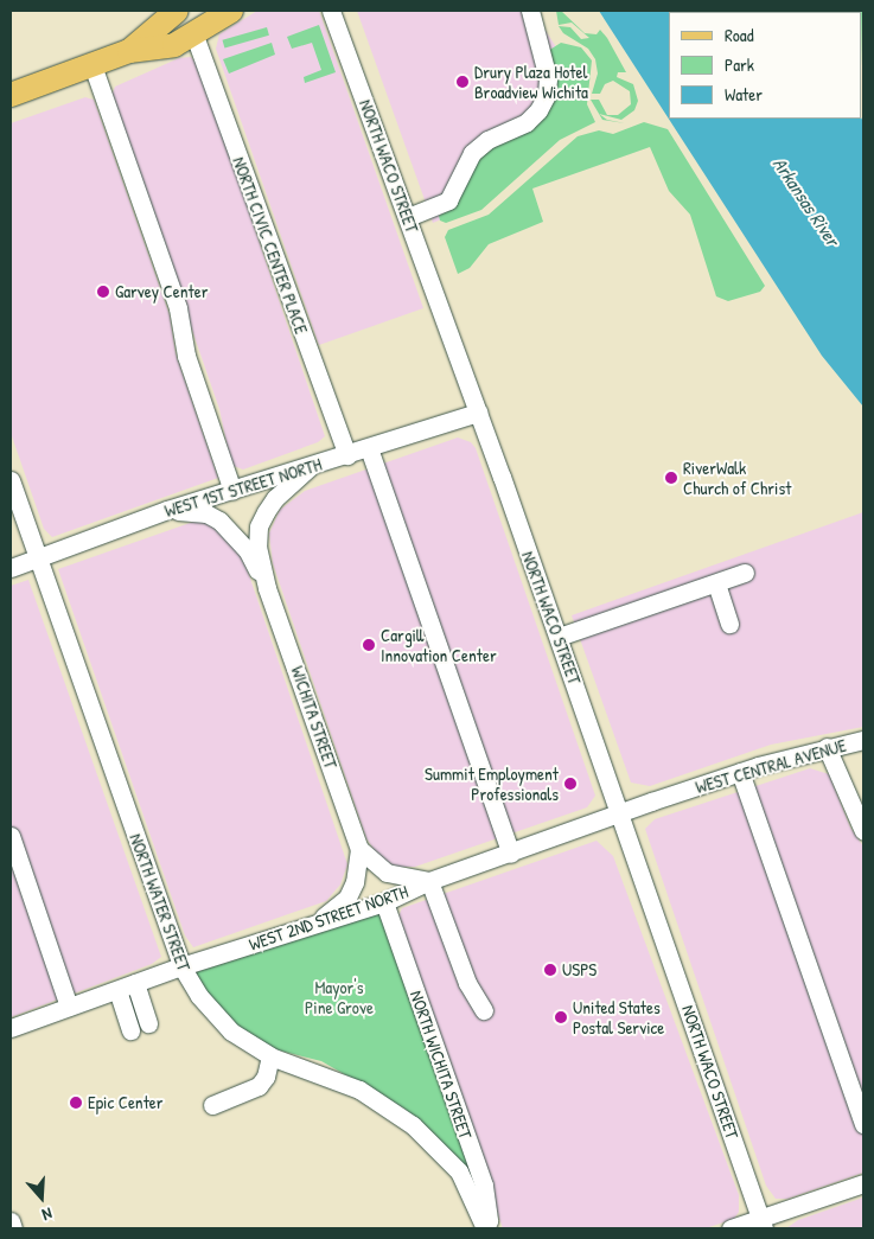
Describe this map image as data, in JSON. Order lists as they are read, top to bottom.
{
  "streets": {
    "street": [
      "NORTH WACO STREET",
      "NORTH CIVIC CENTER PLACE",
      "WEST 1ST STREET NORTH",
      "WICHITA STREET",
      "WEST CENTRAL AVENUE",
      "NORTH WATER STREET",
      "WEST 2ND STREET NORTH",
      "NORTH WICHITA STREET"
    ]
  },
  "crossings": [
    ["NORTH WACO STREET", "WEST 1ST STREET NORTH"],
    ["NORTH WACO STREET", "WEST 2ND STREET NORTH"],
    ["NORTH CIVIC CENTER PLACE", "WEST 1ST STREET NORTH"],
    ["WEST 1ST STREET NORTH", "NORTH WATER STREET"],
    ["WEST CENTRAL AVENUE", "WEST 2ND STREET NORTH"],
    ["NORTH WATER STREET", "WEST 2ND STREET NORTH"],
    ["WEST 2ND STREET NORTH", "NORTH WICHITA STREET"]
  ],
  "water": ["Arkansas River"],
  "parks": ["Mayor's Pine Grove"],
  "places": [
    "Drury Plaza Hotel Broadview Wichita",
    "Garvey Center",
    "RiverWalk Church of Christ",
    "Cargill Innovation Center",
    "Summit Employment Professionals",
    "USPS",
    "United States Postal Service",
    "Epic Center"
  ],
  "legend": ["Road", "Park", "Water"],
  "north": "bottom"
}
